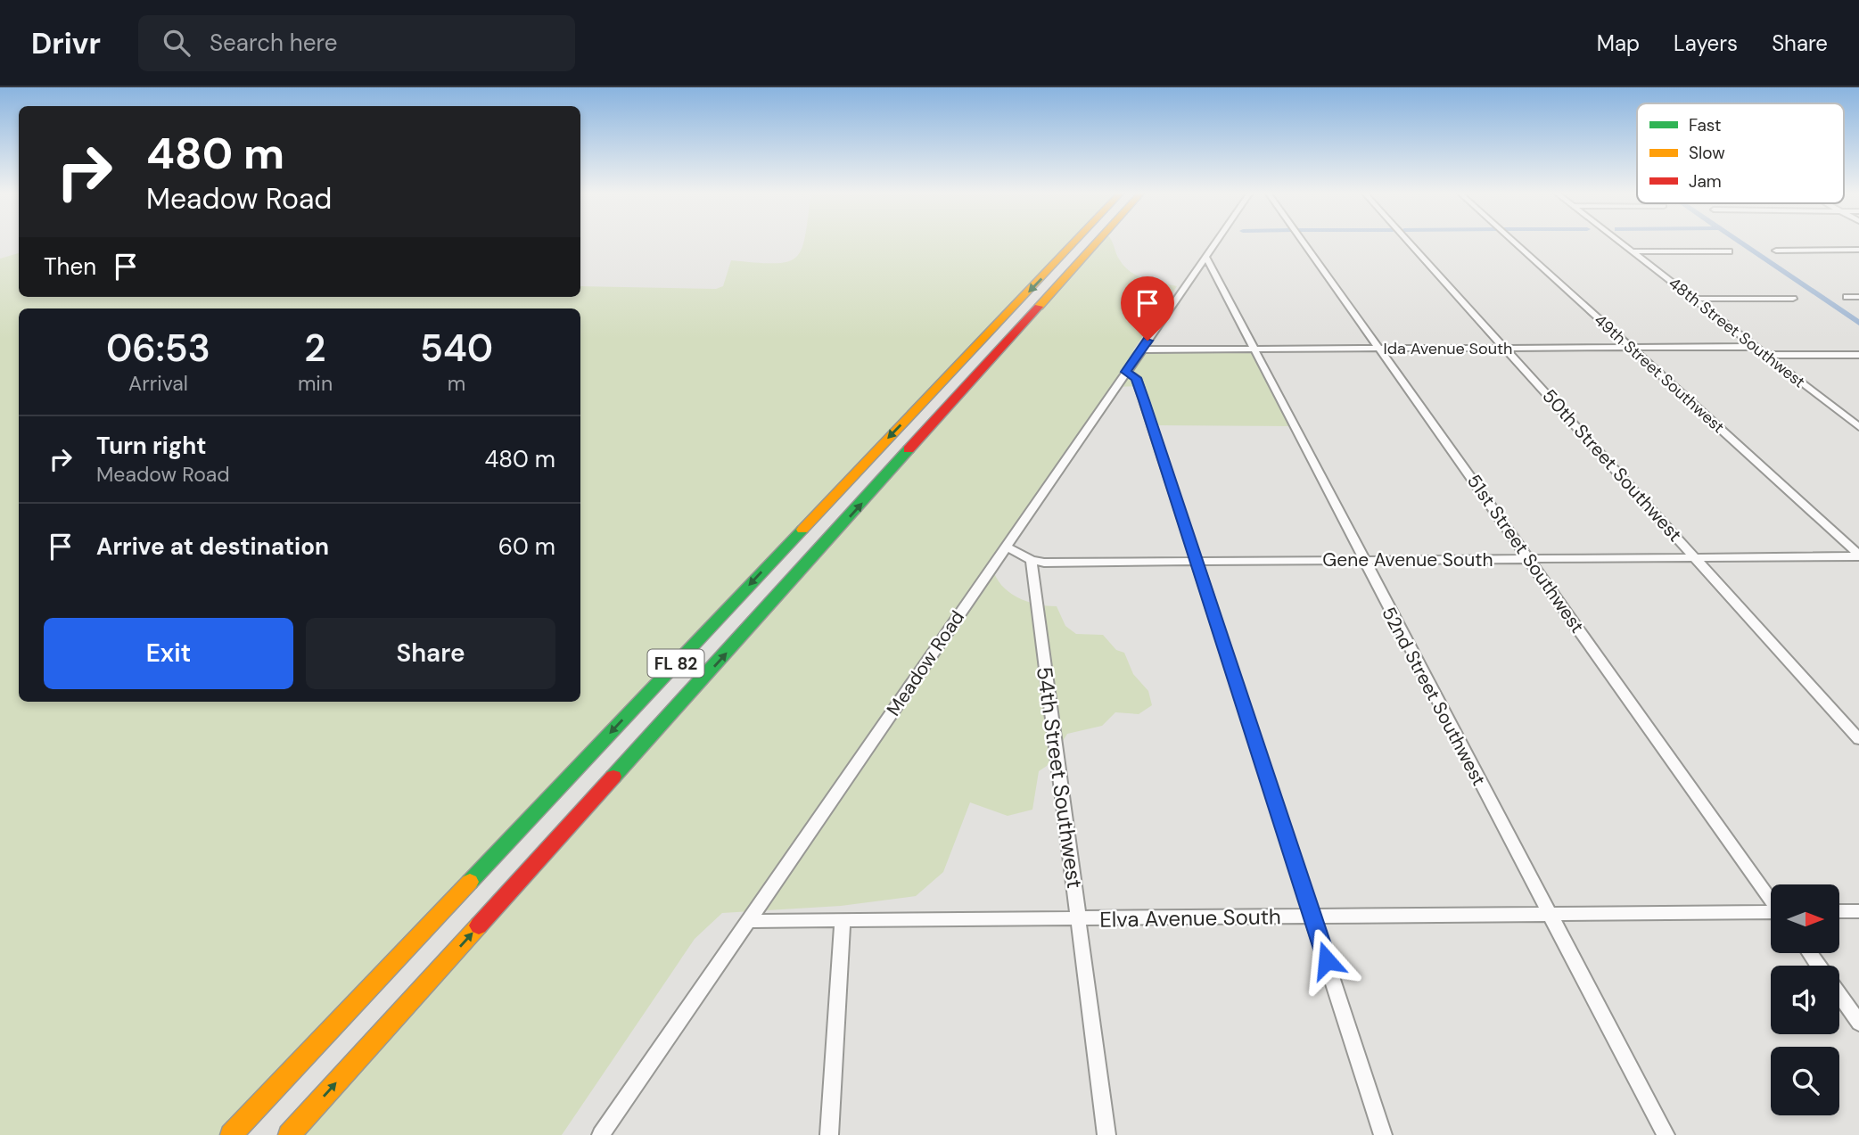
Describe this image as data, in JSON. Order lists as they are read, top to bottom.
{
  "streets": {
    "highway": ["FL 82"],
    "street": [
      "48th Street Southwest",
      "Ida Avenue South",
      "49th Street Southwest",
      "50th Street Southwest",
      "51st Street Southwest",
      "Gene Avenue South",
      "Meadow Road",
      "52nd Street Southwest",
      "54th Street Southwest",
      "Elva Avenue South"
    ]
  },
  "crossings": [
    ["48th Street Southwest", "Ida Avenue South"],
    ["Ida Avenue South", "49th Street Southwest"],
    ["Ida Avenue South", "50th Street Southwest"],
    ["Ida Avenue South", "51st Street Southwest"],
    ["Ida Avenue South", "Meadow Road"],
    ["Ida Avenue South", "52nd Street Southwest"],
    ["49th Street Southwest", "Gene Avenue South"],
    ["50th Street Southwest", "Gene Avenue South"],
    ["51st Street Southwest", "Gene Avenue South"],
    ["Gene Avenue South", "52nd Street Southwest"],
    ["Gene Avenue South", "54th Street Southwest"],
    ["Meadow Road", "52nd Street Southwest"],
    ["Meadow Road", "Elva Avenue South"],
    ["52nd Street Southwest", "Elva Avenue South"],
    ["54th Street Southwest", "Elva Avenue South"]
  ],
  "legend": ["Fast", "Slow", "Jam"],
  "north": "right",
  "page": {
    "header": "Drivr",
    "search": "Search here",
    "nav": ["Map", "Layers", "Share"],
    "turn": ["480 m", "Meadow Road"],
    "then": "Then",
    "eta": [
      "06:53",
      "Arrival",
      "2",
      "min",
      "540",
      "m"
    ],
    "list": [
      {
        "name": "Turn right",
        "note": "Meadow Road",
        "value": "480 m"
      },
      {
        "name": "Arrive at destination",
        "value": "60 m"
      }
    ],
    "buttons": ["Exit", "Share"]
  }
}
